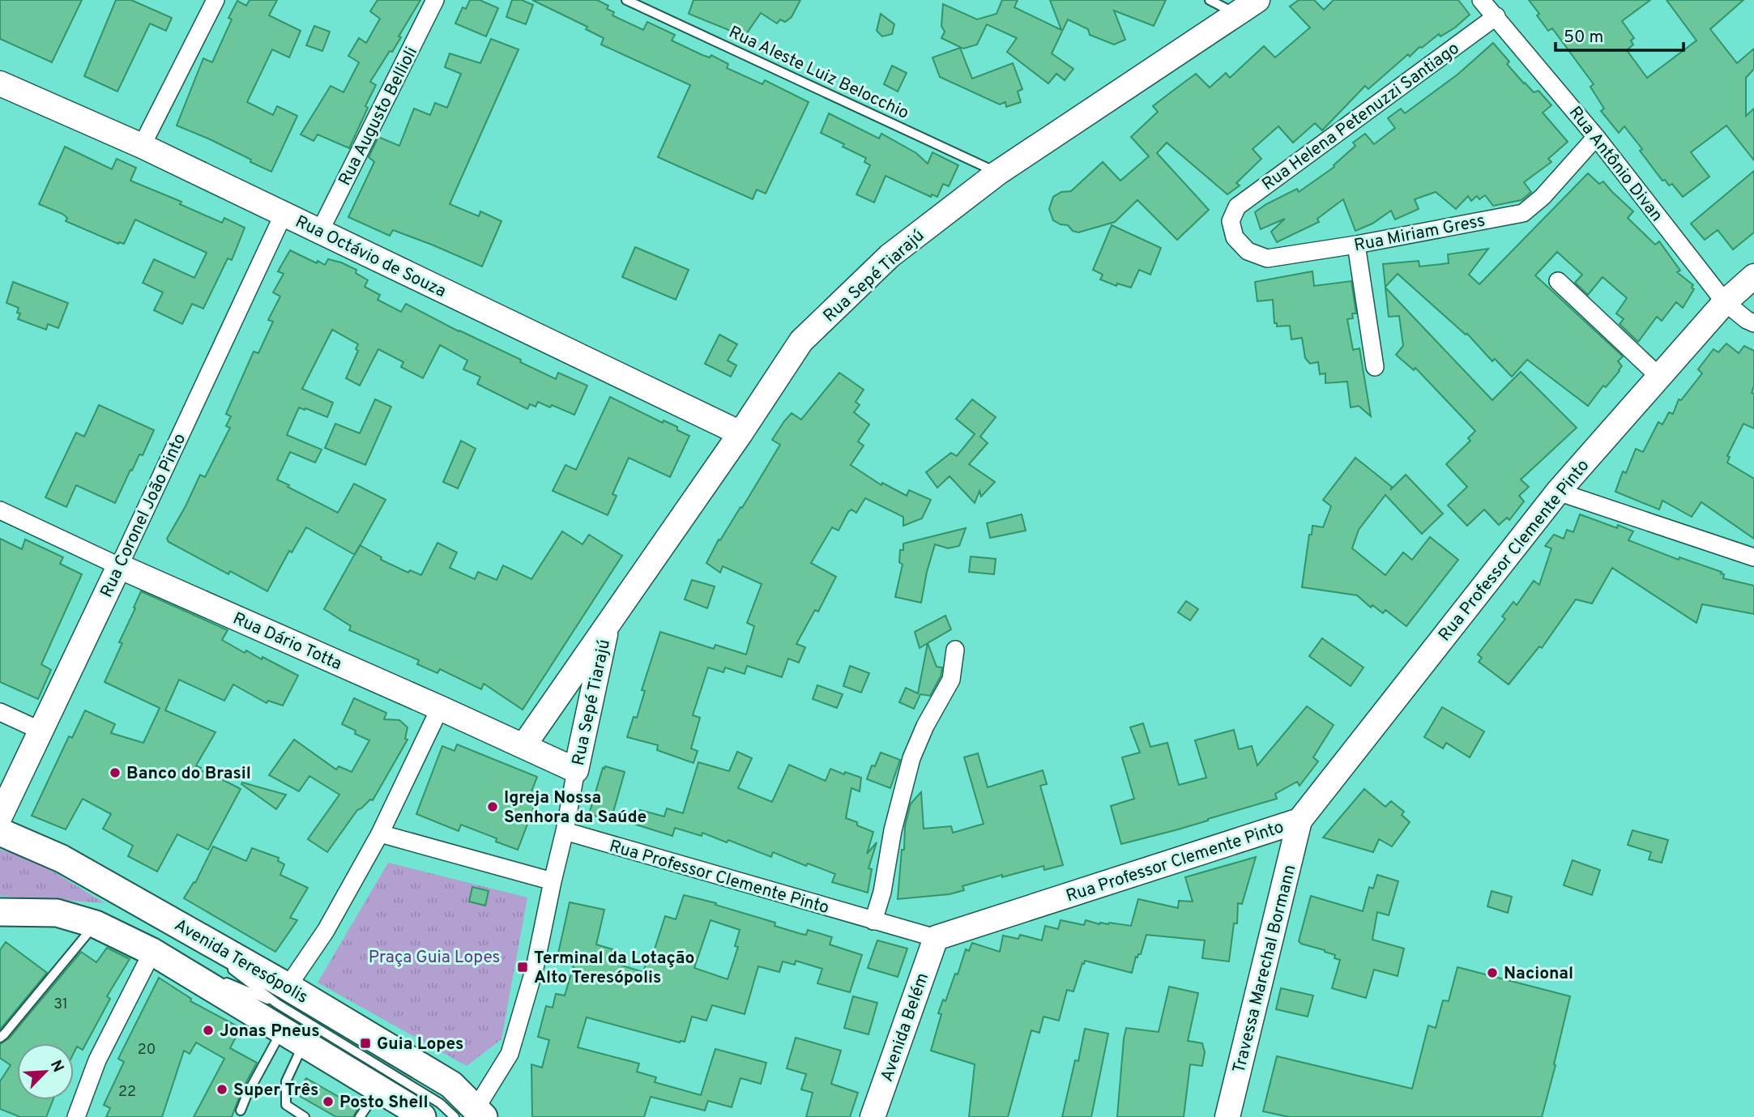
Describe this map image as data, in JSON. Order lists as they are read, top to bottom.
{
  "streets": {
    "main road": ["Avenida Teresópolis"],
    "street": [
      "Rua Augusto Bellioli",
      "Rua Helena Petenuzzi Santiago",
      "Rua Antônio Divan",
      "Rua Miriam Gress",
      "Rua Octávio de Souza",
      "Rua Sepé Tiarajú",
      "Rua Coronel João Pinto",
      "Rua Professor Clemente Pinto",
      "Rua Dário Totta",
      "Travessa Marechal Bormann",
      "Avenida Belém"
    ],
    "lane": ["Rua Aleste Luiz Belocchio"]
  },
  "crossings": [
    ["Rua Aleste Luiz Belocchio", "Rua Sepé Tiarajú"],
    ["Rua Augusto Bellioli", "Rua Octávio de Souza"],
    ["Rua Helena Petenuzzi Santiago", "Rua Antônio Divan"],
    ["Rua Helena Petenuzzi Santiago", "Rua Miriam Gress"],
    ["Rua Antônio Divan", "Rua Miriam Gress"],
    ["Rua Antônio Divan", "Rua Professor Clemente Pinto"],
    ["Rua Octávio de Souza", "Rua Sepé Tiarajú"],
    ["Rua Octávio de Souza", "Rua Coronel João Pinto"],
    ["Rua Sepé Tiarajú", "Rua Professor Clemente Pinto"],
    ["Rua Sepé Tiarajú", "Rua Dário Totta"],
    ["Rua Coronel João Pinto", "Rua Dário Totta"],
    ["Rua Professor Clemente Pinto", "Travessa Marechal Bormann"],
    ["Rua Professor Clemente Pinto", "Avenida Belém"]
  ],
  "parks": ["Praça Guia Lopes"],
  "places": {
    "other": [
      "Banco do Brasil",
      "Igreja Nossa Senhora da Saúde",
      "Nacional",
      "Jonas Pneus",
      "Super Três",
      "Posto Shell"
    ],
    "transit": ["Terminal da Lotação Alto Teresópolis", "Guia Lopes"]
  },
  "house_numbers": ["31", "20", "22"],
  "scale_bar": "50 m",
  "north": "top right"
}
